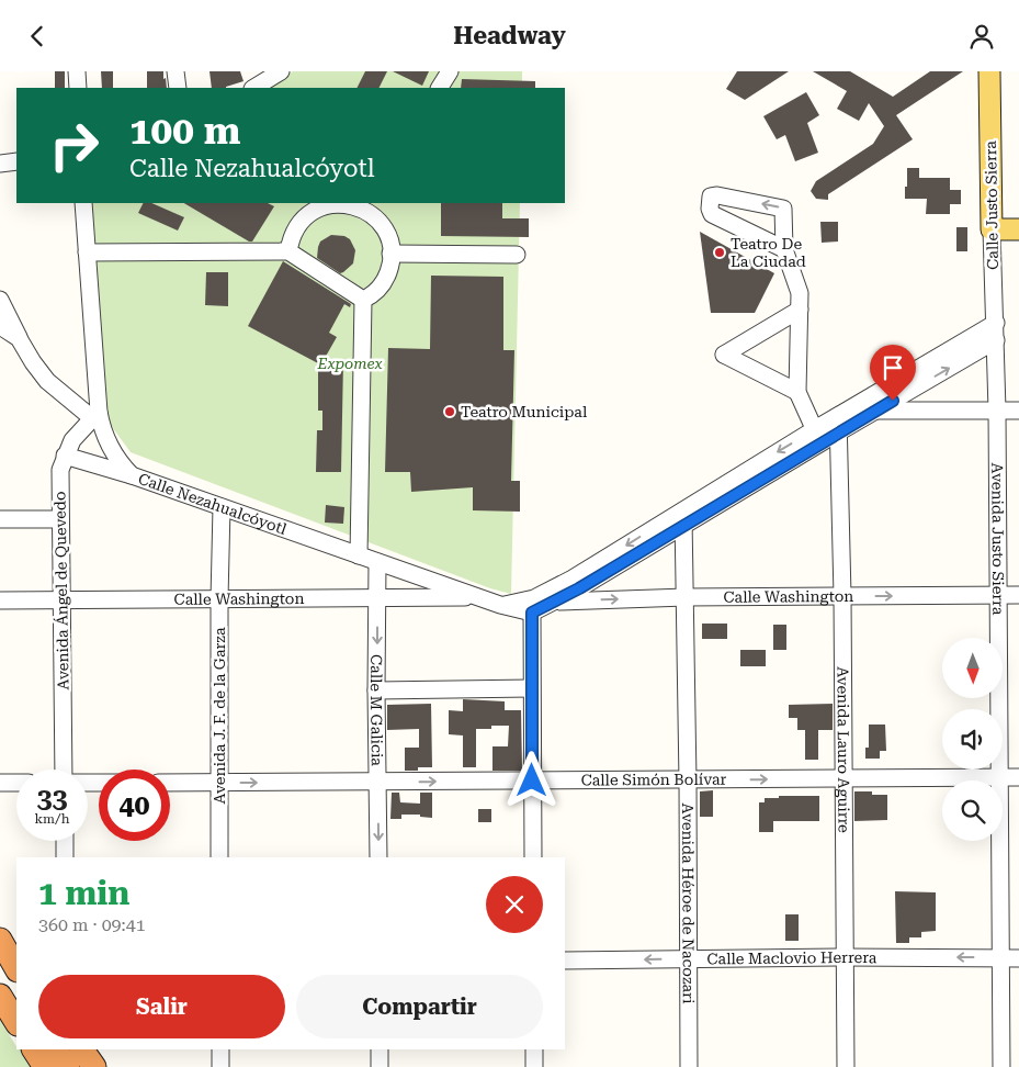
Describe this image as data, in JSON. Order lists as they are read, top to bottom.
{
  "streets": {
    "main road": ["Calle Justo Sierra"],
    "street": [
      "Calle Nezahualcóyotl",
      "Avenida Justo Sierra",
      "Avenida Ángel de Quevedo",
      "Calle Washington",
      "Calle M Galicia",
      "Avenida J. F. de la Garza",
      "Avenida Lauro Aguirre",
      "Calle Simón Bolívar",
      "Avenida Héroe de Nacozari",
      "Calle Maclovio Herrera"
    ]
  },
  "crossings": [
    ["Calle Justo Sierra", "Calle Nezahualcóyotl"],
    ["Calle Justo Sierra", "Avenida Justo Sierra"],
    ["Calle Nezahualcóyotl", "Avenida Justo Sierra"],
    ["Calle Nezahualcóyotl", "Avenida Ángel de Quevedo"],
    ["Calle Nezahualcóyotl", "Calle Washington"],
    ["Calle Nezahualcóyotl", "Calle M Galicia"],
    ["Calle Nezahualcóyotl", "Avenida J. F. de la Garza"],
    ["Calle Nezahualcóyotl", "Avenida Lauro Aguirre"],
    ["Calle Nezahualcóyotl", "Avenida Héroe de Nacozari"],
    ["Avenida Justo Sierra", "Calle Washington"],
    ["Avenida Justo Sierra", "Calle Simón Bolívar"],
    ["Avenida Justo Sierra", "Calle Maclovio Herrera"],
    ["Avenida Ángel de Quevedo", "Calle Washington"],
    ["Calle Washington", "Calle M Galicia"],
    ["Calle Washington", "Avenida J. F. de la Garza"],
    ["Calle Washington", "Avenida Lauro Aguirre"],
    ["Calle Washington", "Avenida Héroe de Nacozari"],
    ["Calle M Galicia", "Calle Simón Bolívar"],
    ["Avenida J. F. de la Garza", "Calle Simón Bolívar"],
    ["Avenida Lauro Aguirre", "Calle Simón Bolívar"],
    ["Avenida Lauro Aguirre", "Calle Maclovio Herrera"],
    ["Calle Simón Bolívar", "Avenida Héroe de Nacozari"],
    ["Avenida Héroe de Nacozari", "Calle Maclovio Herrera"]
  ],
  "one_way": ["Calle M Galicia", "Calle Maclovio Herrera"],
  "parks": ["Expomex"],
  "places": ["Teatro De La Ciudad", "Teatro Municipal"],
  "north": "bottom",
  "page": {
    "header": "Headway",
    "turn": ["100 m", "Calle Nezahualcóyotl"],
    "speed": "33 km/h",
    "limit": "40",
    "heading": ["1 min", "360 m · 09:41"],
    "buttons": ["Salir", "Compartir"]
  }
}
